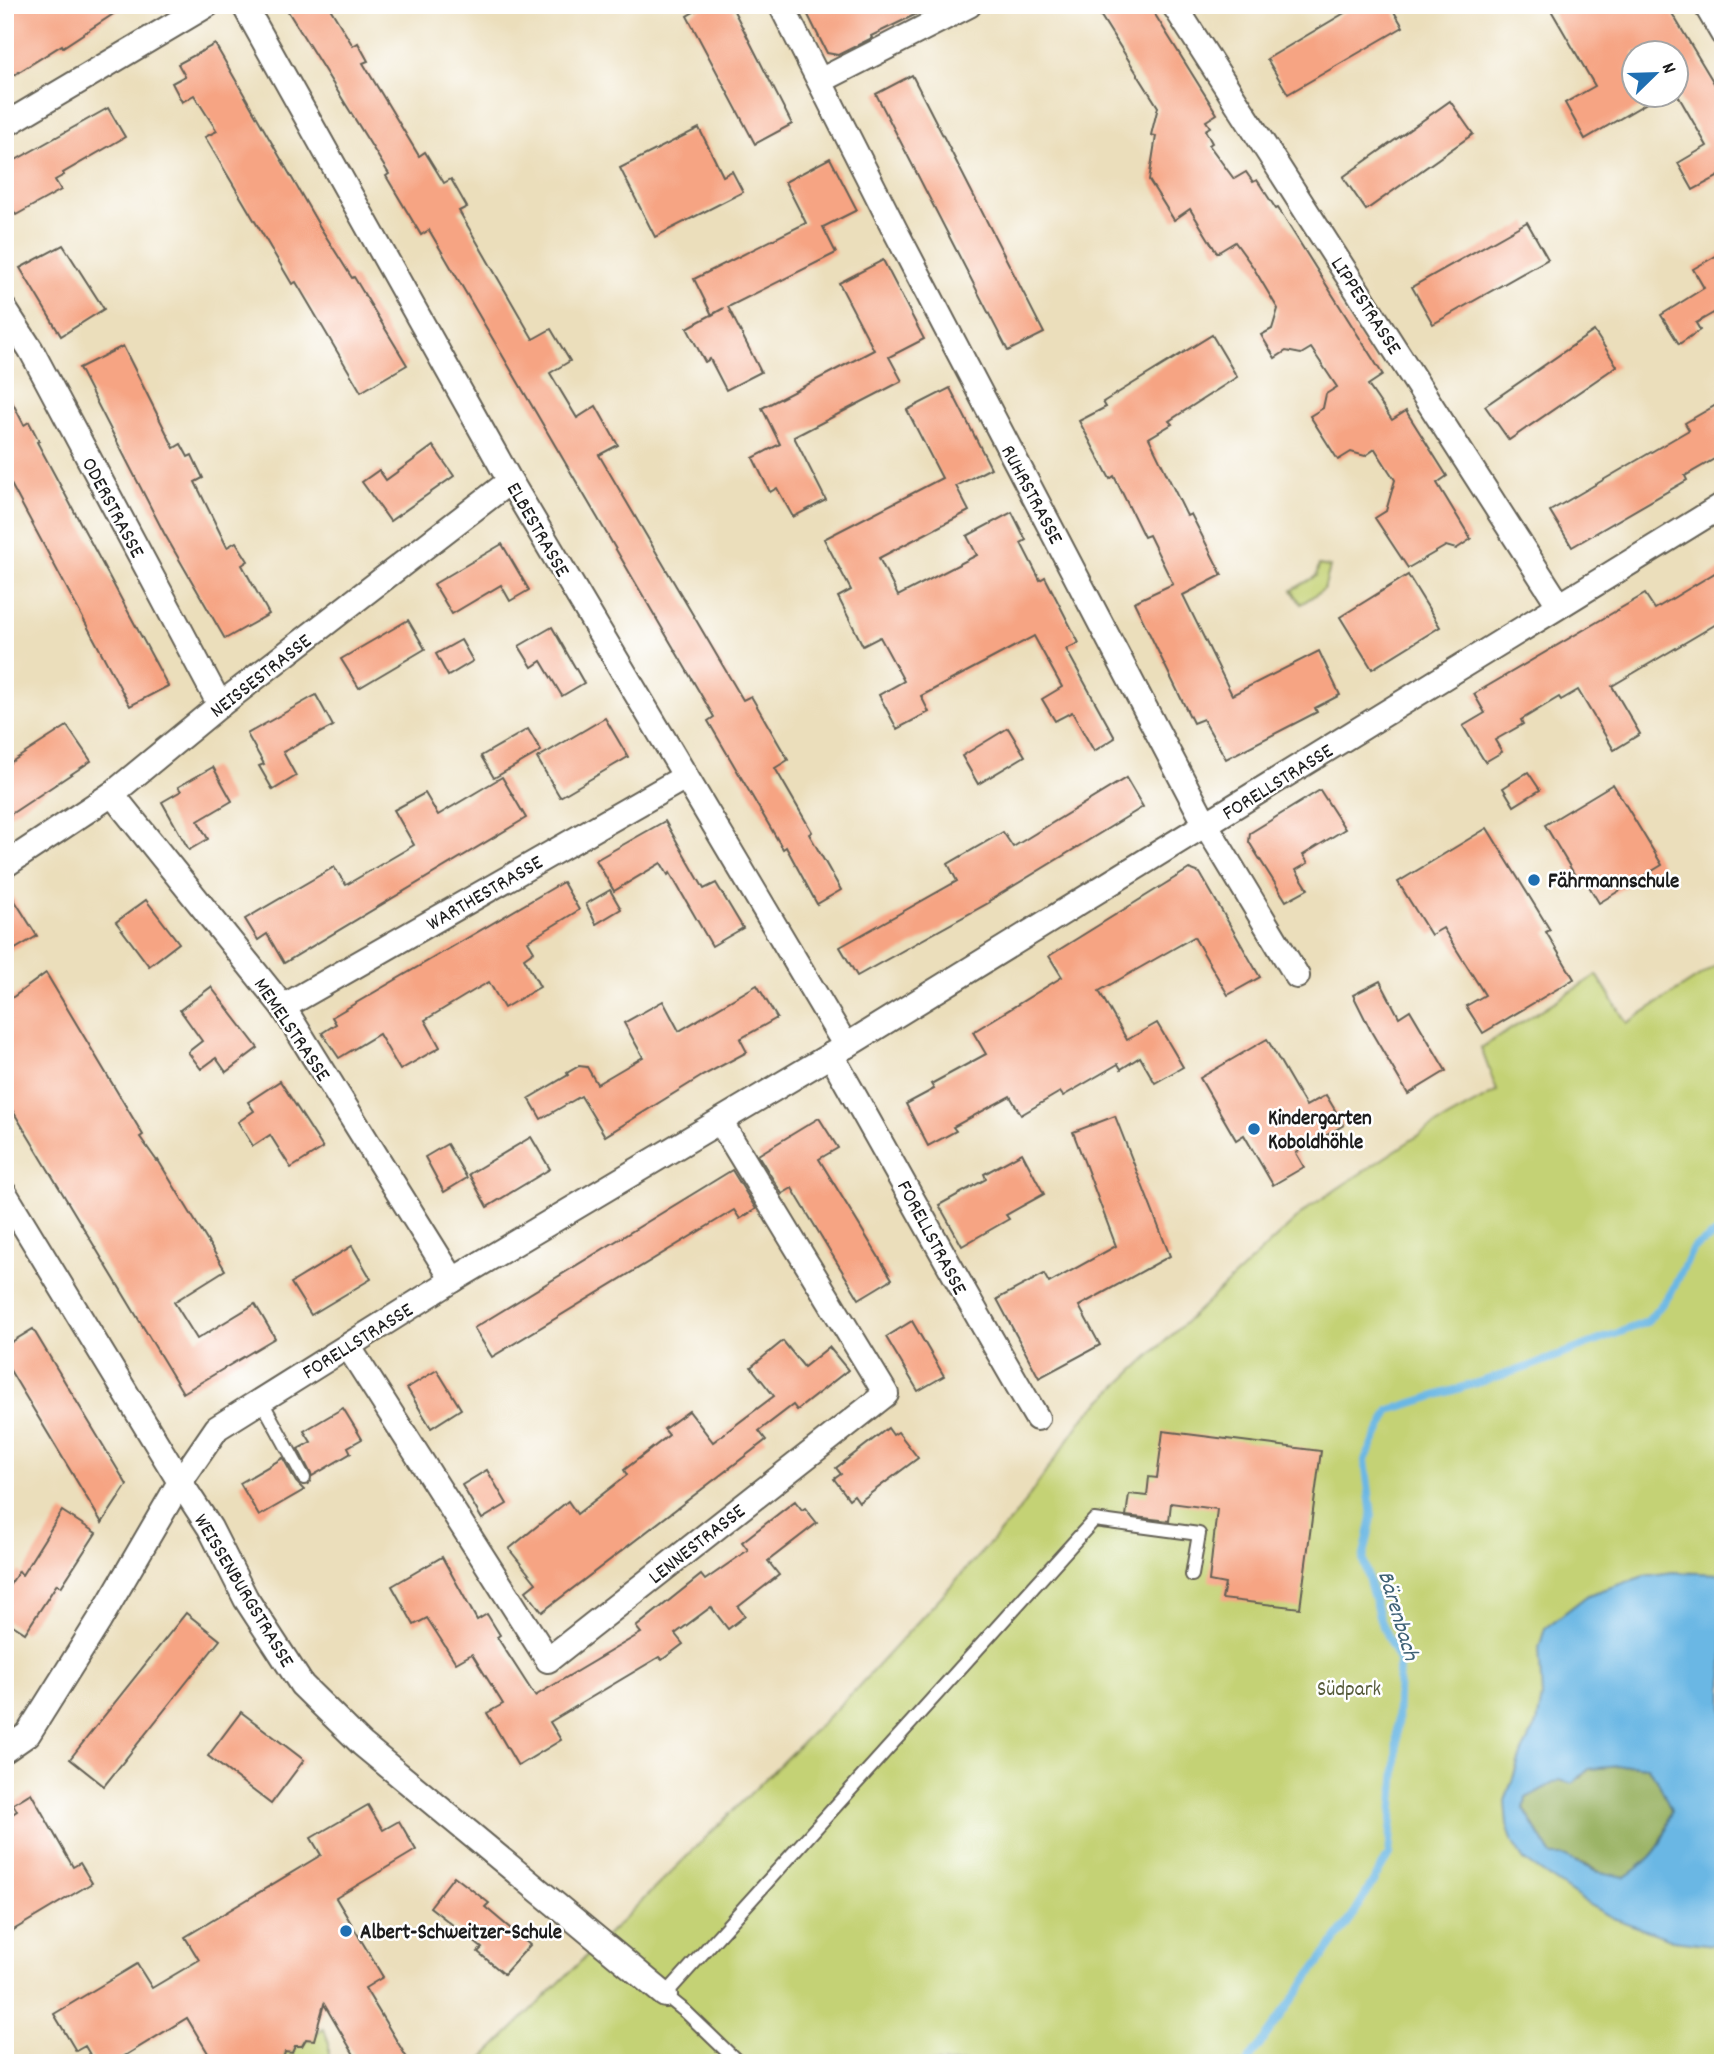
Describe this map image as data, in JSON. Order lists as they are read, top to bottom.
{
  "streets": {
    "street": [
      "LIPPESTRASSE",
      "RUHRSTRASSE",
      "ODERSTRASSE",
      "ELBESTRASSE",
      "NEISSESTRASSE",
      "FORELLSTRASSE",
      "WARTHESTRASSE",
      "MEMELSTRASSE",
      "LENNESTRASSE",
      "WEISSENBURGSTRASSE"
    ]
  },
  "crossings": [
    ["LIPPESTRASSE", "FORELLSTRASSE"],
    ["RUHRSTRASSE", "FORELLSTRASSE"],
    ["ODERSTRASSE", "NEISSESTRASSE"],
    ["ELBESTRASSE", "NEISSESTRASSE"],
    ["ELBESTRASSE", "FORELLSTRASSE"],
    ["ELBESTRASSE", "WARTHESTRASSE"],
    ["NEISSESTRASSE", "MEMELSTRASSE"],
    ["FORELLSTRASSE", "MEMELSTRASSE"],
    ["FORELLSTRASSE", "LENNESTRASSE"],
    ["FORELLSTRASSE", "WEISSENBURGSTRASSE"],
    ["WARTHESTRASSE", "MEMELSTRASSE"]
  ],
  "water": ["Bärenbach"],
  "parks": ["Südpark"],
  "places": ["Fährmannschule", "Kindergarten Koboldhöhle", "Albert-Schweitzer-Schule"],
  "north": "top right"
}
